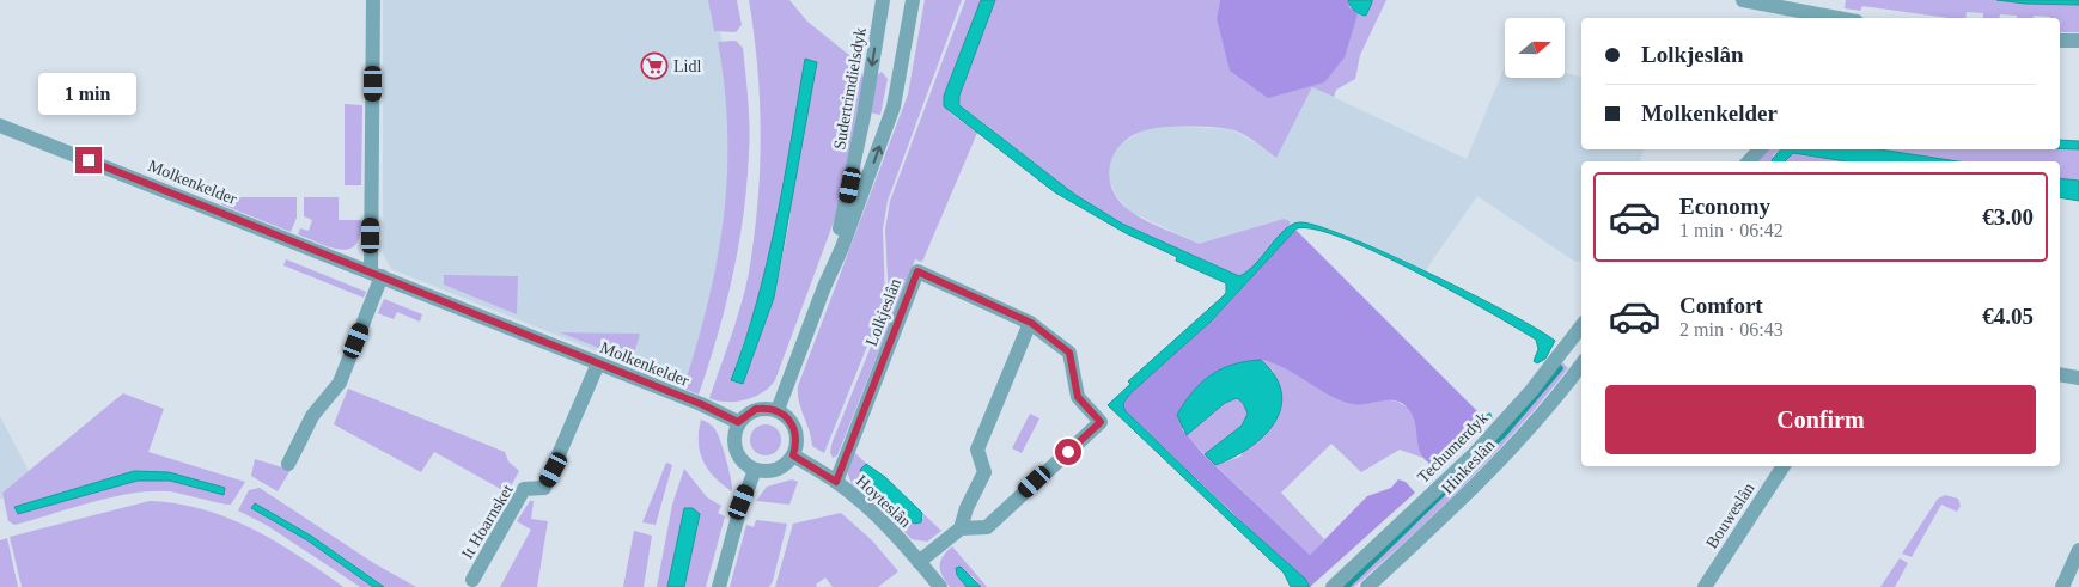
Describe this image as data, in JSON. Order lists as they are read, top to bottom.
{
  "streets": {
    "street": [
      "Sudertrimdielsdyk",
      "Molkenkelder",
      "Lolkjeslân",
      "Techumerdyk",
      "Hinkeslân",
      "Hoyteslân",
      "Bouweslân",
      "It Hoarnsket"
    ]
  },
  "crossings": [
    ["Sudertrimdielsdyk", "Molkenkelder"],
    ["Sudertrimdielsdyk", "Hoyteslân"],
    ["Molkenkelder", "Hoyteslân"],
    ["Molkenkelder", "It Hoarnsket"],
    ["Lolkjeslân", "Hoyteslân"]
  ],
  "places": {
    "supermarket": ["Lidl"]
  },
  "north": "right",
  "page": {
    "banner": ["Lolkjeslân", "Molkenkelder"],
    "bubble": "1 min",
    "list": [
      {
        "name": "Economy",
        "note": "1 min · 06:42",
        "value": "€3.00"
      },
      {
        "name": "Comfort",
        "note": "2 min · 06:43",
        "value": "€4.05"
      }
    ],
    "buttons": "Confirm"
  }
}
